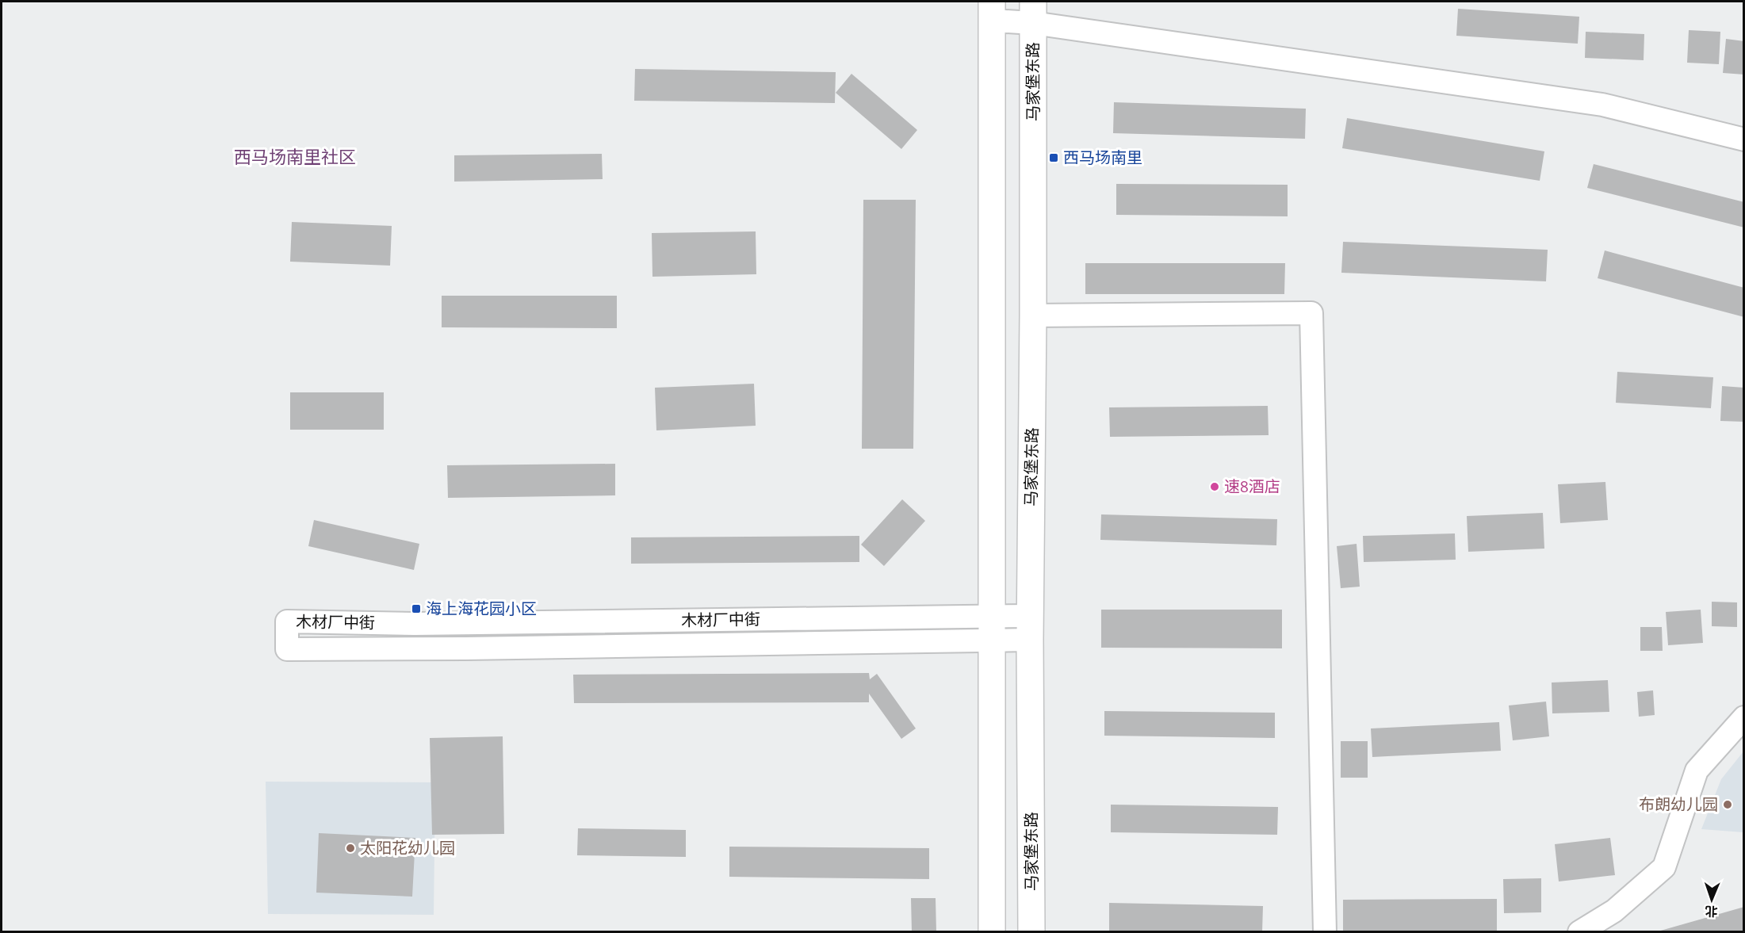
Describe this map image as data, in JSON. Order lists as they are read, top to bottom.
{
  "streets": {
    "main road": ["马家堡东路"],
    "street": ["木材厂中街"]
  },
  "crossings": [
    ["马家堡东路", "木材厂中街"]
  ],
  "districts": ["西马场南里社区"],
  "places": {
    "transit": ["西马场南里", "海上海花园小区"],
    "other": ["速8酒店", "布朗幼儿园", "太阳花幼儿园"]
  },
  "north": "bottom"
}
